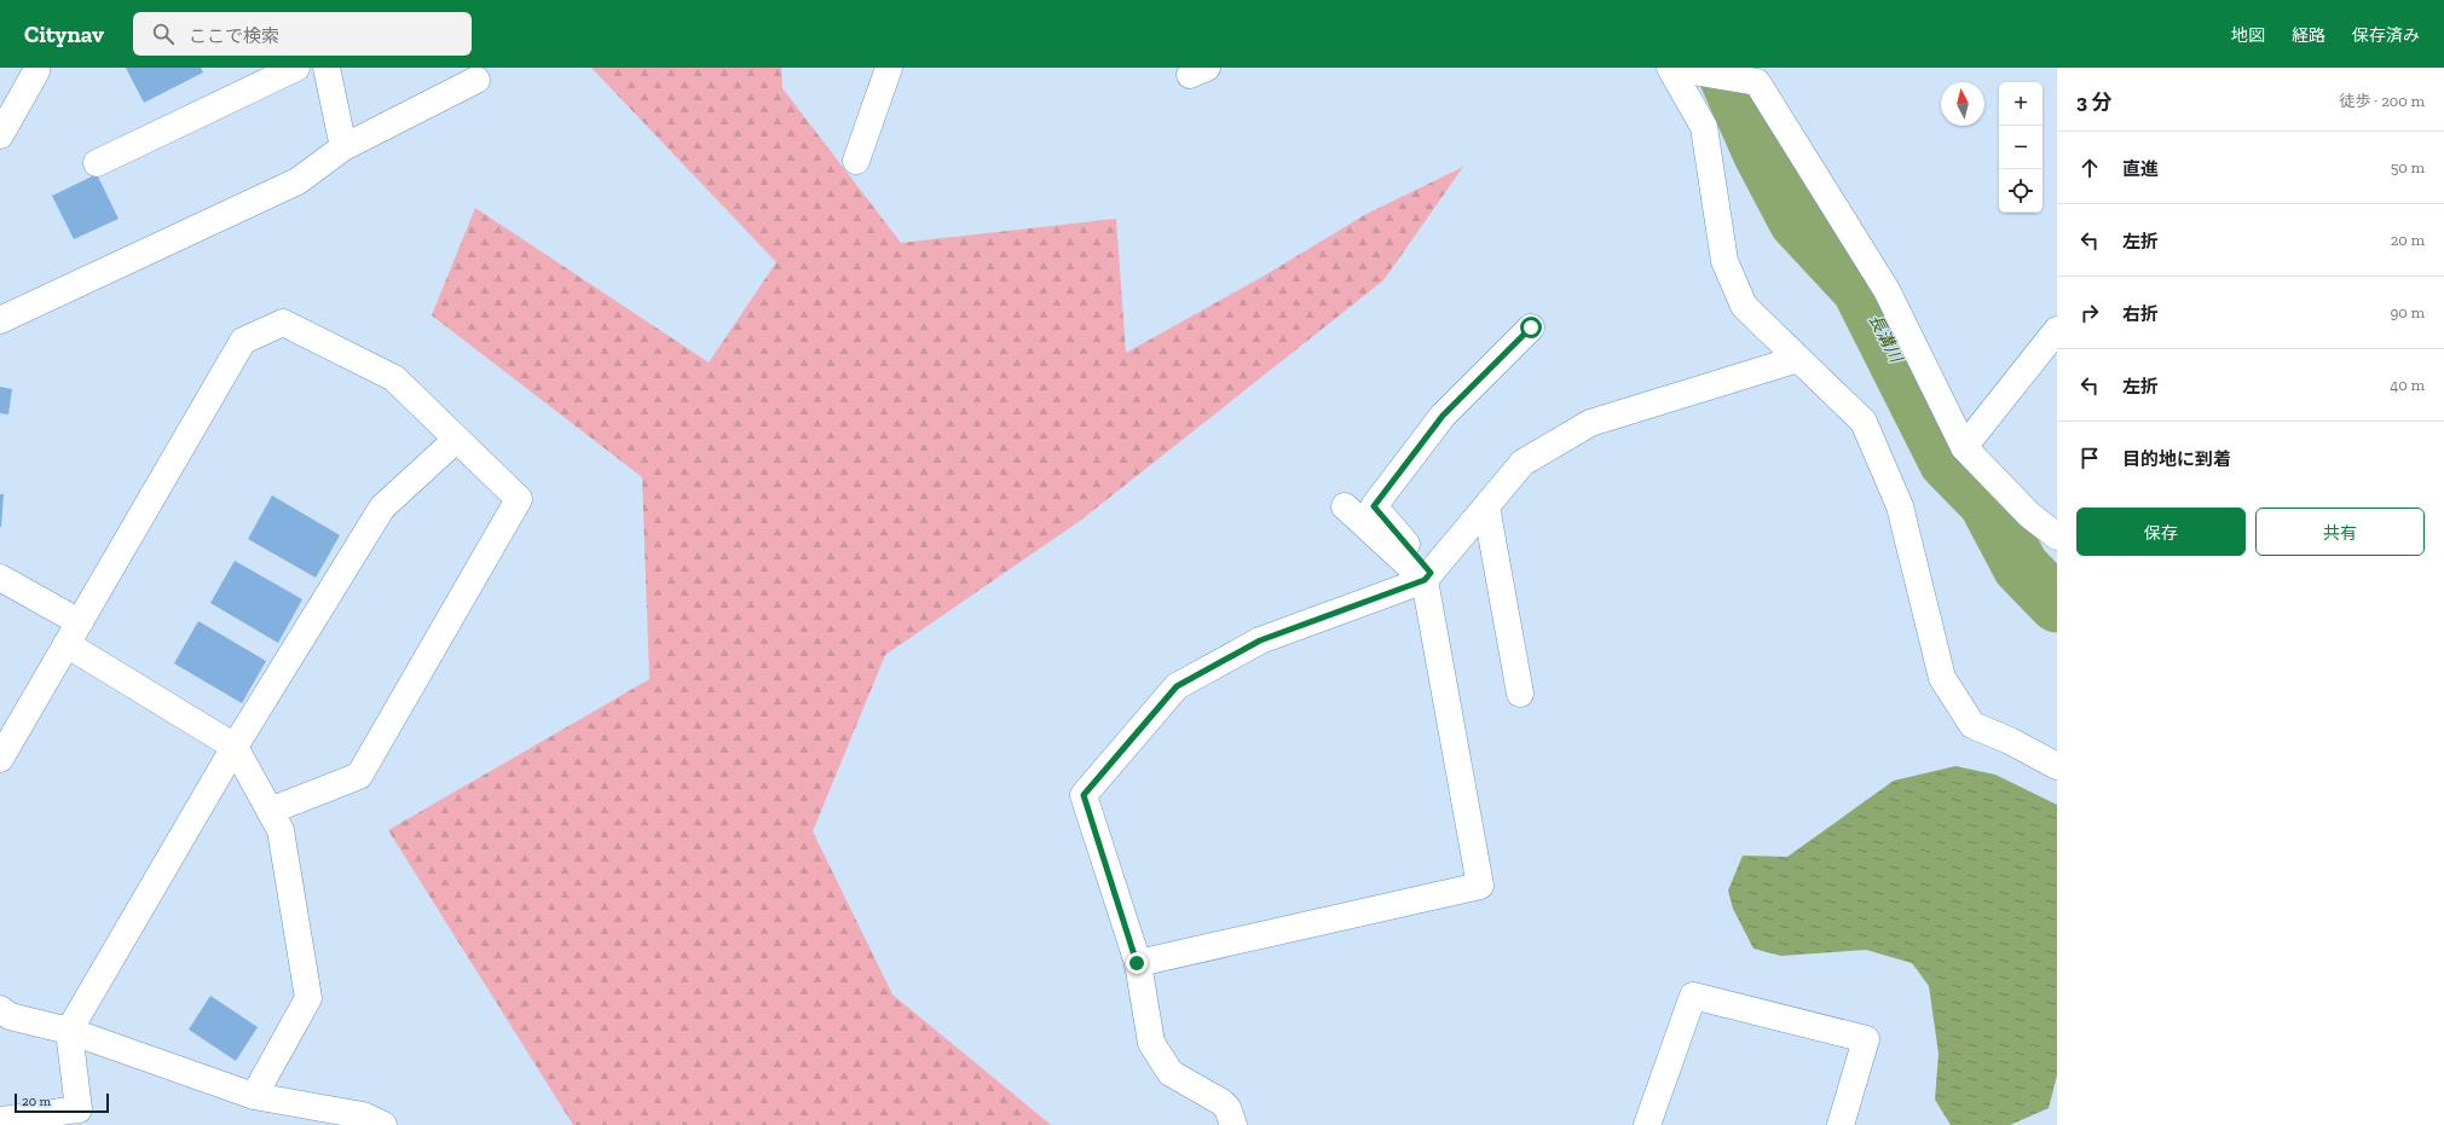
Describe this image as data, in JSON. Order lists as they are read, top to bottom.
{
  "water": ["長溝川"],
  "scale_bar": "20 m",
  "north": "top",
  "page": {
    "header": "Citynav",
    "search": "ここで検索",
    "nav": ["地図", "経路", "保存済み"],
    "heading": ["3 分", "徒歩 · 200 m"],
    "map_buttons": ["+", "−"],
    "list": [
      ["直進", "50 m"],
      ["左折", "20 m"],
      ["右折", "90 m"],
      ["左折", "40 m"],
      "目的地に到着"
    ],
    "buttons": ["保存", "共有"],
    "scale": "20 m"
  }
}
